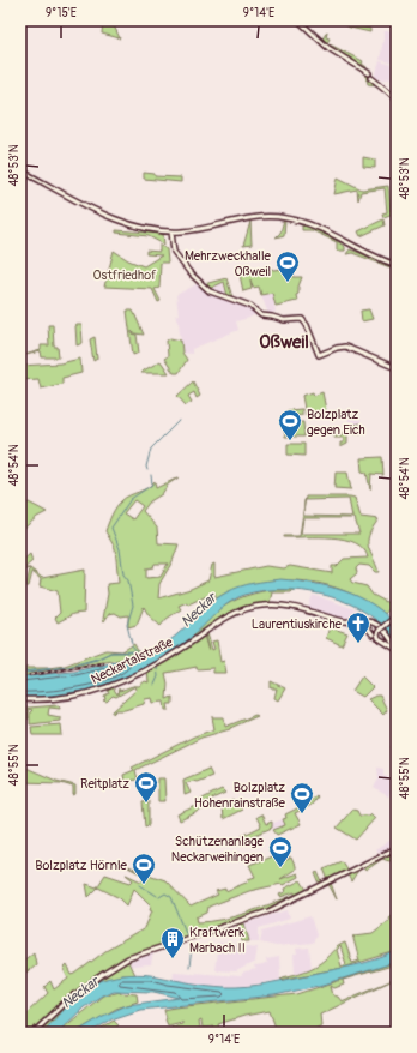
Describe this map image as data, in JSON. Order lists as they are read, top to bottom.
{
  "streets": {
    "main road": ["Neckartalstraße"]
  },
  "districts": ["Oßweil"],
  "water": ["Neckar"],
  "parks": ["Ostfriedhof"],
  "places": {
    "sports": [
      "Mehrzweckhalle Oßweil",
      "Bolzplatz gegen Eich",
      "Reitplatz",
      "Bolzplatz Hohenrainstraße",
      "Schützenanlage Neckarweihingen",
      "Bolzplatz Hörnle"
    ],
    "church": ["Laurentiuskirche"],
    "building": ["Kraftwerk Marbach II"]
  },
  "coordinates": [
    "9°15'E",
    "9°14'E",
    "48°53'N",
    "48°54'N",
    "48°55'N"
  ]
}
